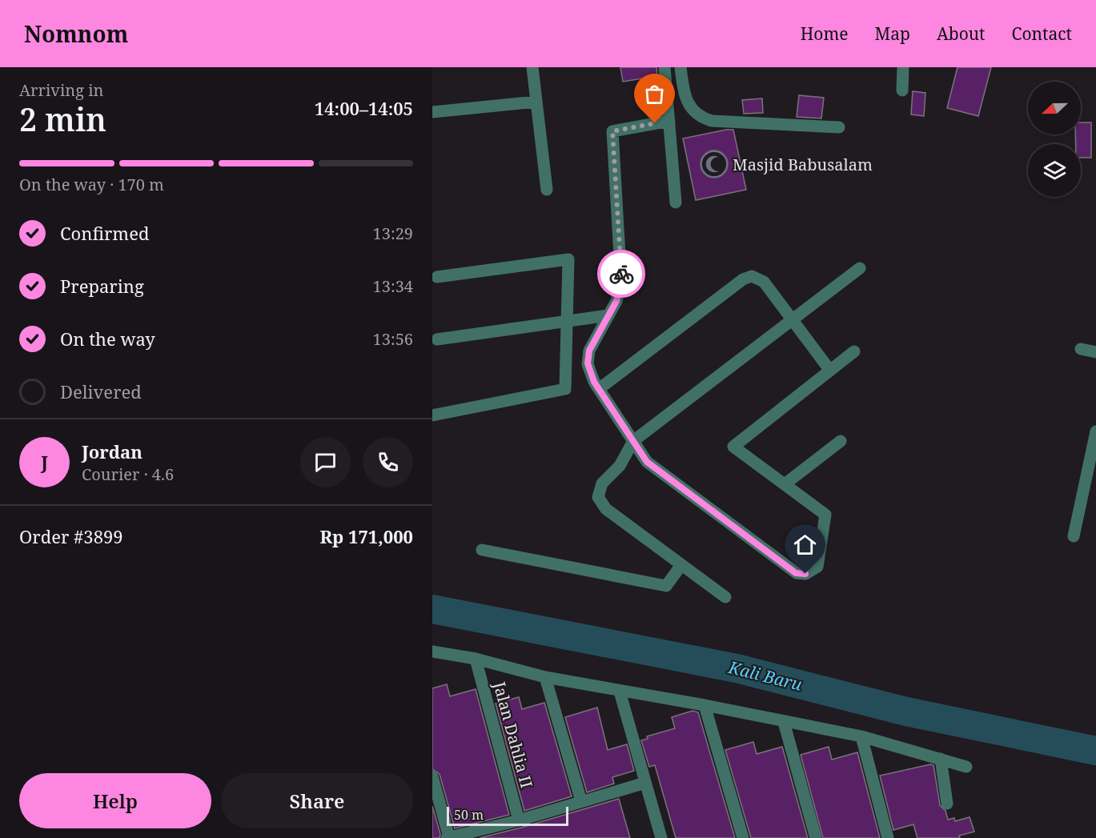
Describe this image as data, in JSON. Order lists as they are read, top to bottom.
{
  "streets": {
    "street": ["Jalan Dahlia II"]
  },
  "water": ["Kali Baru"],
  "places": {
    "mosque": ["Masjid Babusalam"]
  },
  "scale_bar": "50 m",
  "north": "left",
  "page": {
    "header": "Nomnom",
    "nav": [
      "Home",
      "Map",
      "About",
      "Contact"
    ],
    "heading": ["2 min", "Arriving in", "14:00–14:05"],
    "panel": [
      "Jordan",
      "Courier · 4.6",
      "Order #3899",
      "Rp 171,000"
    ],
    "bar": "On the way · 170 m",
    "list": [
      ["Confirmed", "13:29"],
      ["Preparing", "13:34"],
      ["On the way", "13:56"],
      "Delivered"
    ],
    "round": "J",
    "buttons": ["Help", "Share"],
    "scale": "50 m"
  }
}
